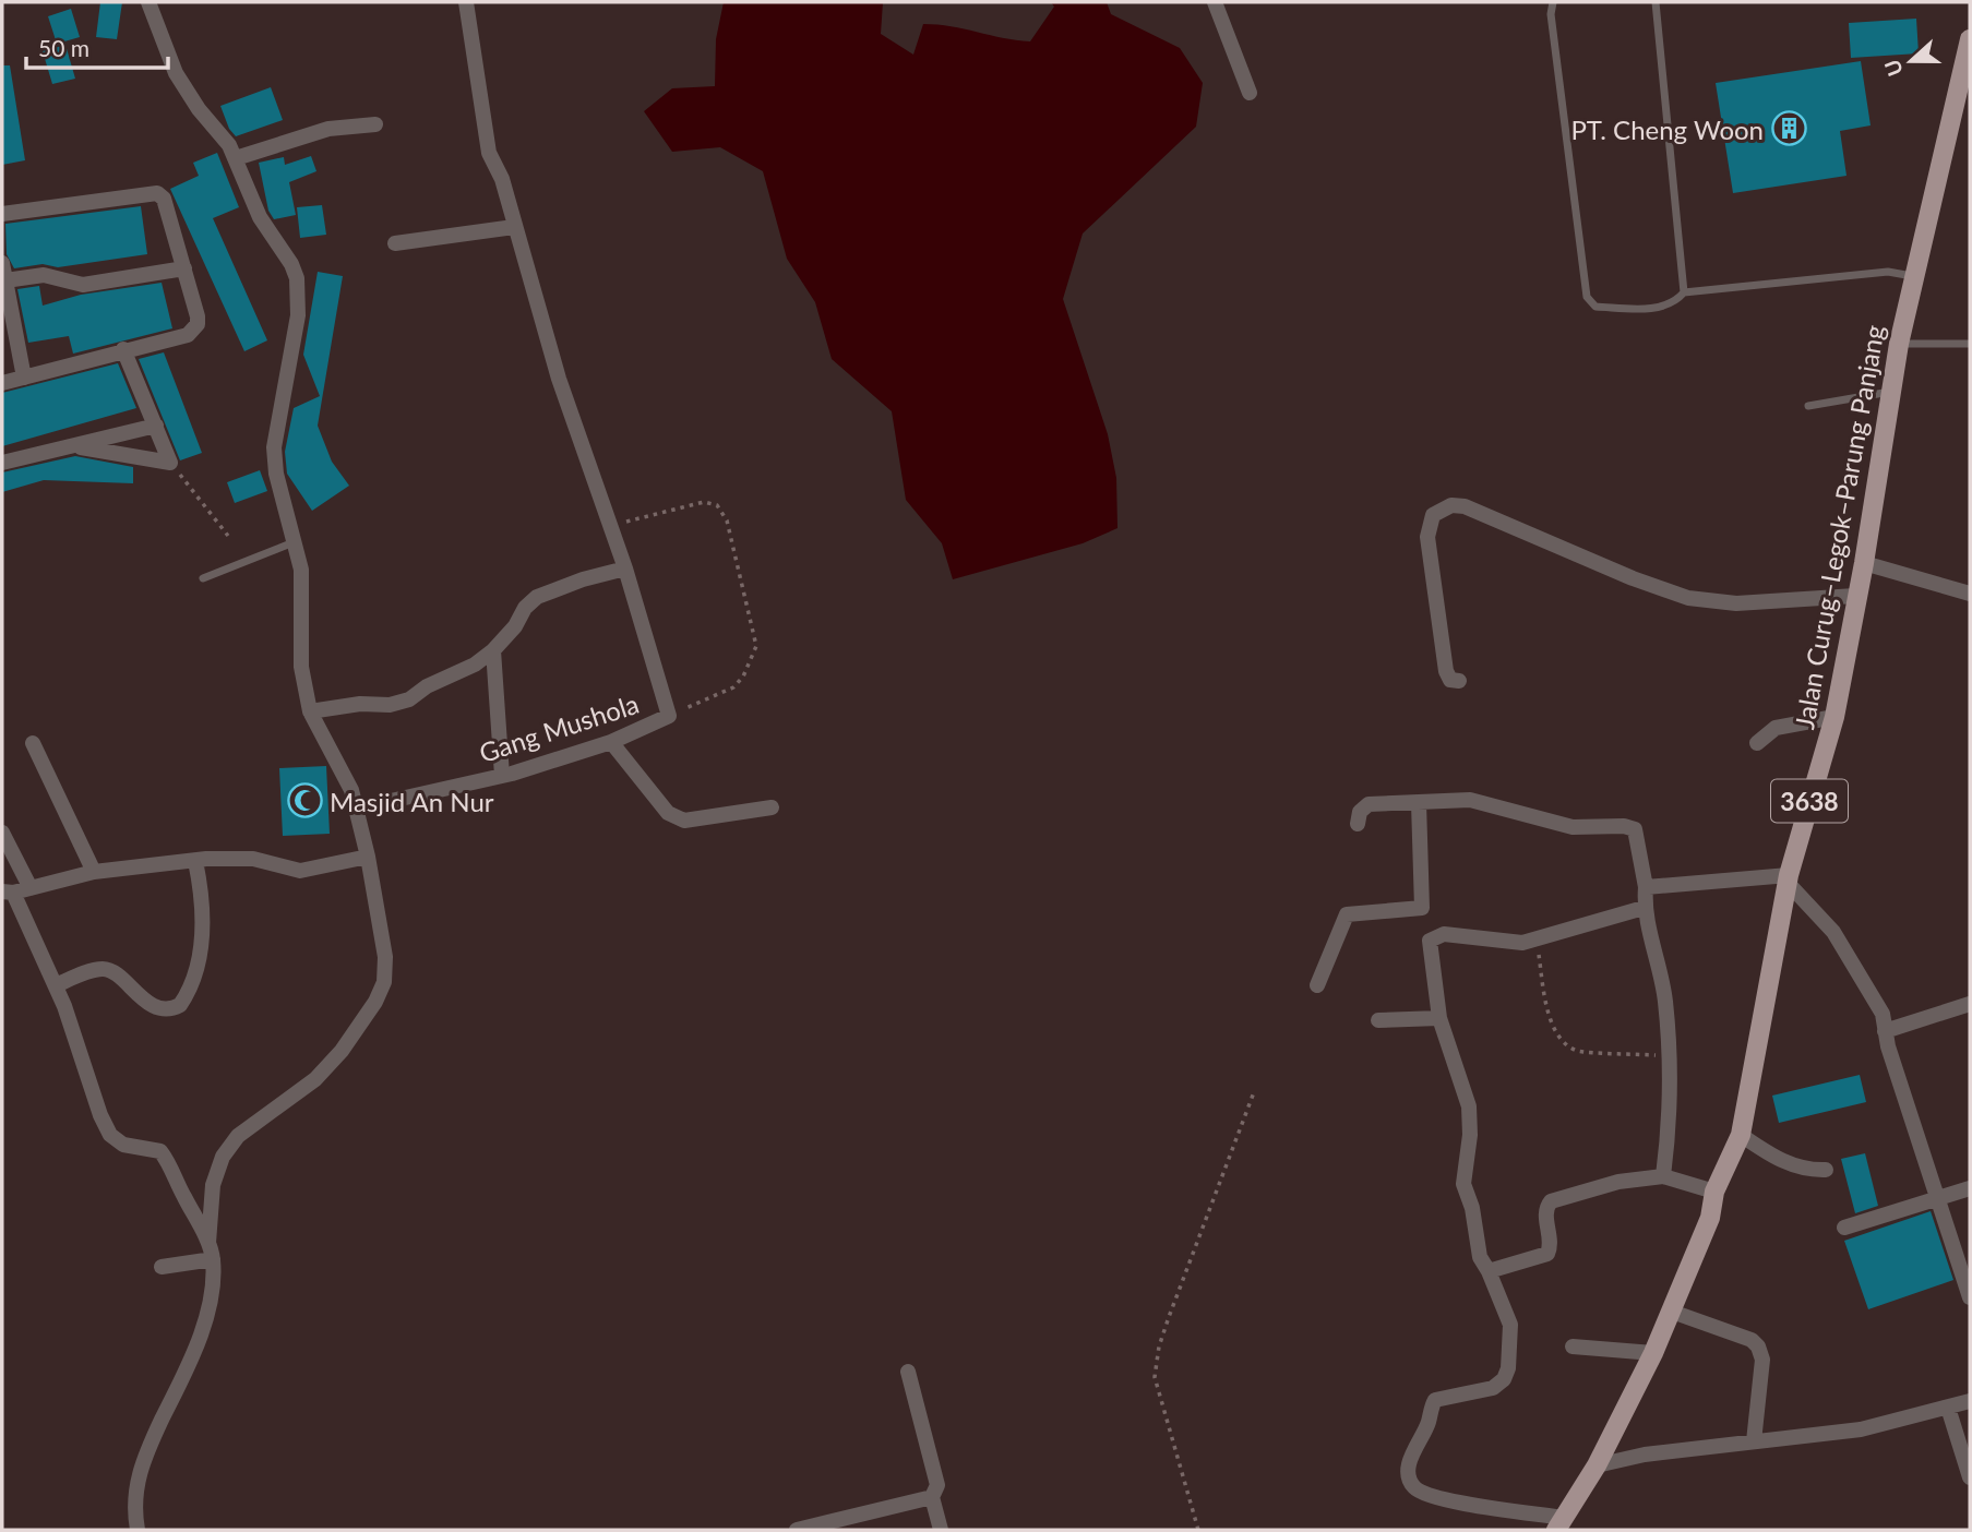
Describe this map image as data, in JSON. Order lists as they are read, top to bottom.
{
  "streets": {
    "main road": ["Jalan Curug–Legok–Parung Panjang", "3638"],
    "street": ["Gang Mushola"]
  },
  "places": {
    "building": ["PT. Cheng Woon"],
    "mosque": ["Masjid An Nur"]
  },
  "scale_bar": "50 m",
  "north": "left"
}
